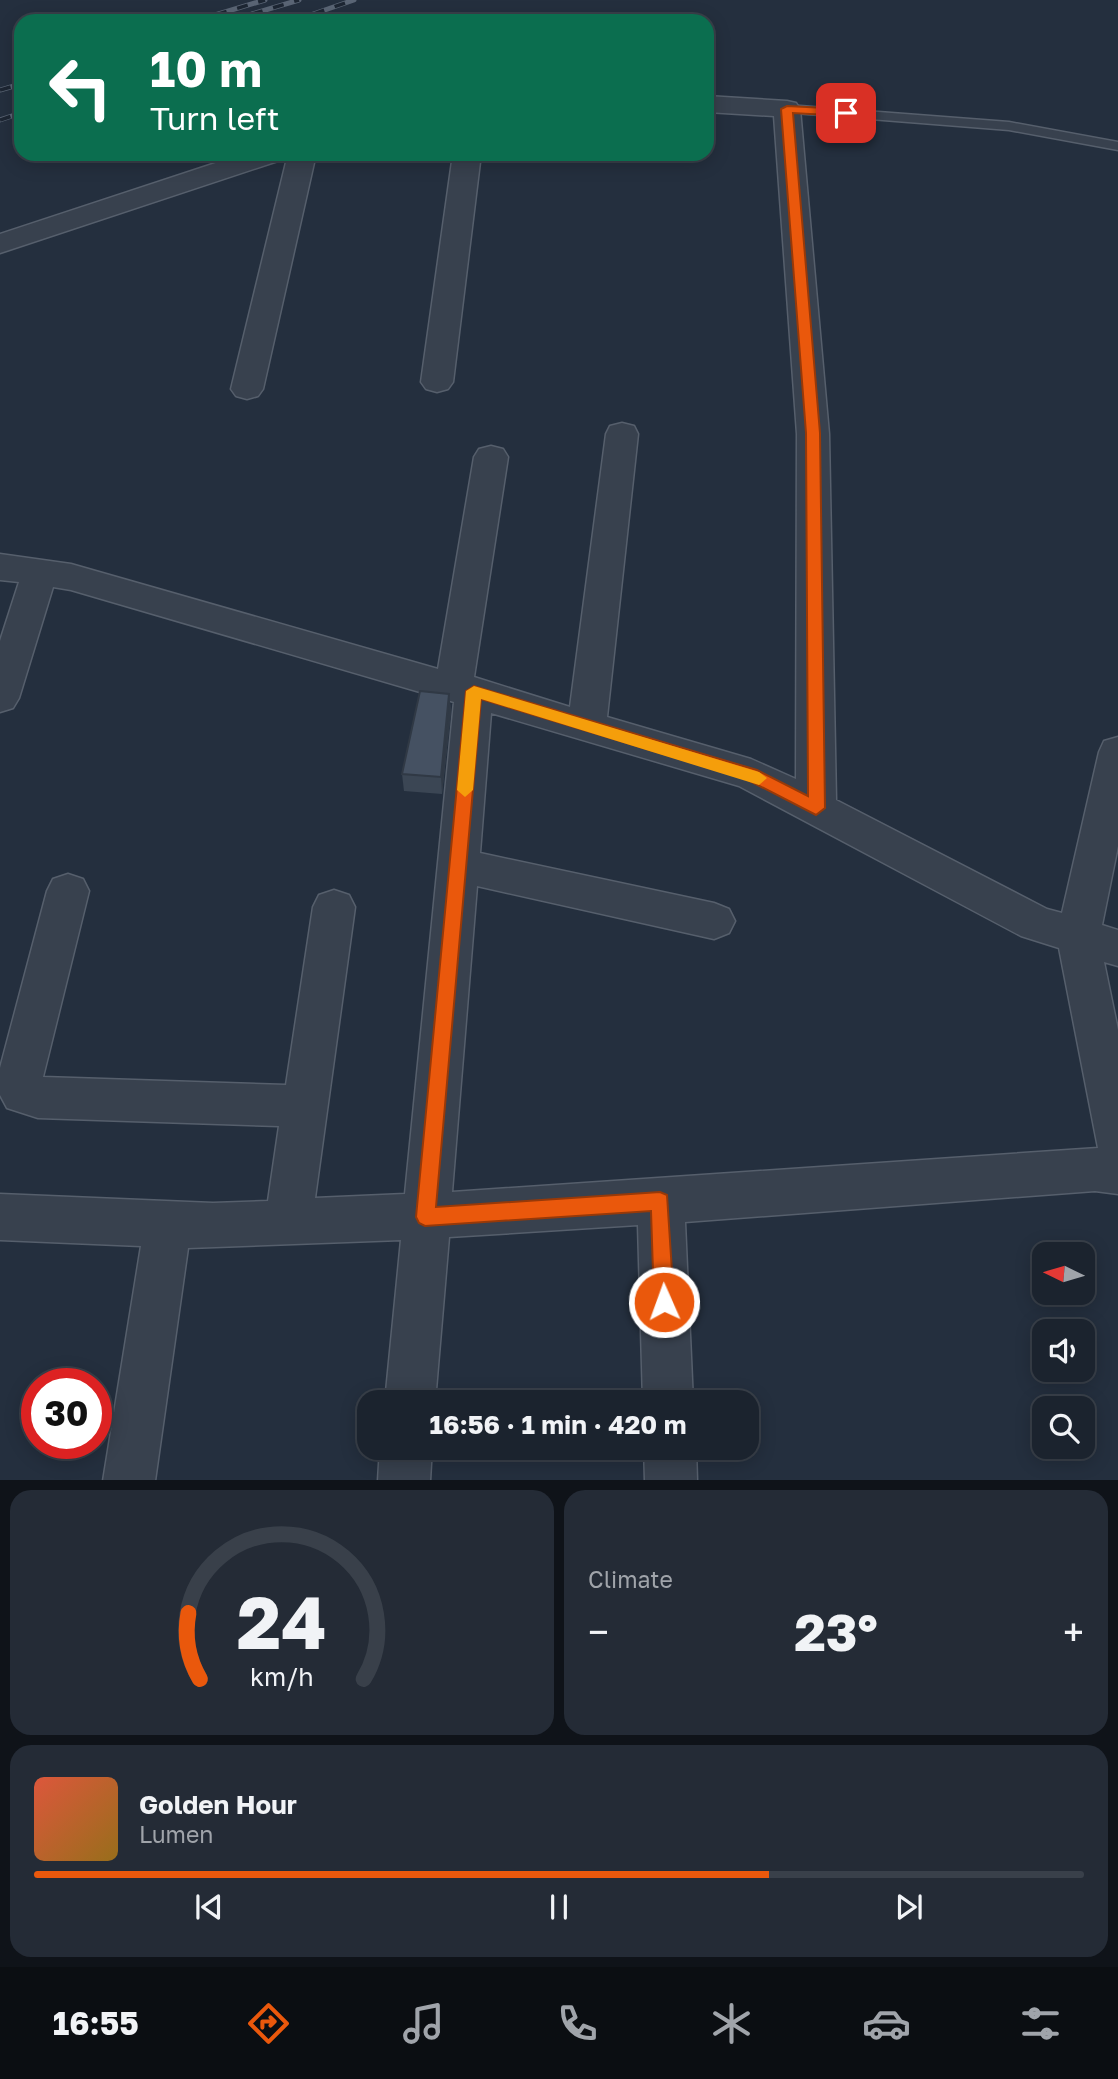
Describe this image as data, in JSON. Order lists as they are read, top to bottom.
{
  "north": "left",
  "page": {
    "turn": ["10 m", "Turn left"],
    "limit": "30",
    "trip": "16:56 · 1 min · 420 m",
    "tile": "Climate",
    "heat": ["−", "23°", "+"],
    "song": ["Golden Hour", "Lumen"],
    "tabs": "16:55",
    "gauge": ["24", "km/h"]
  }
}
